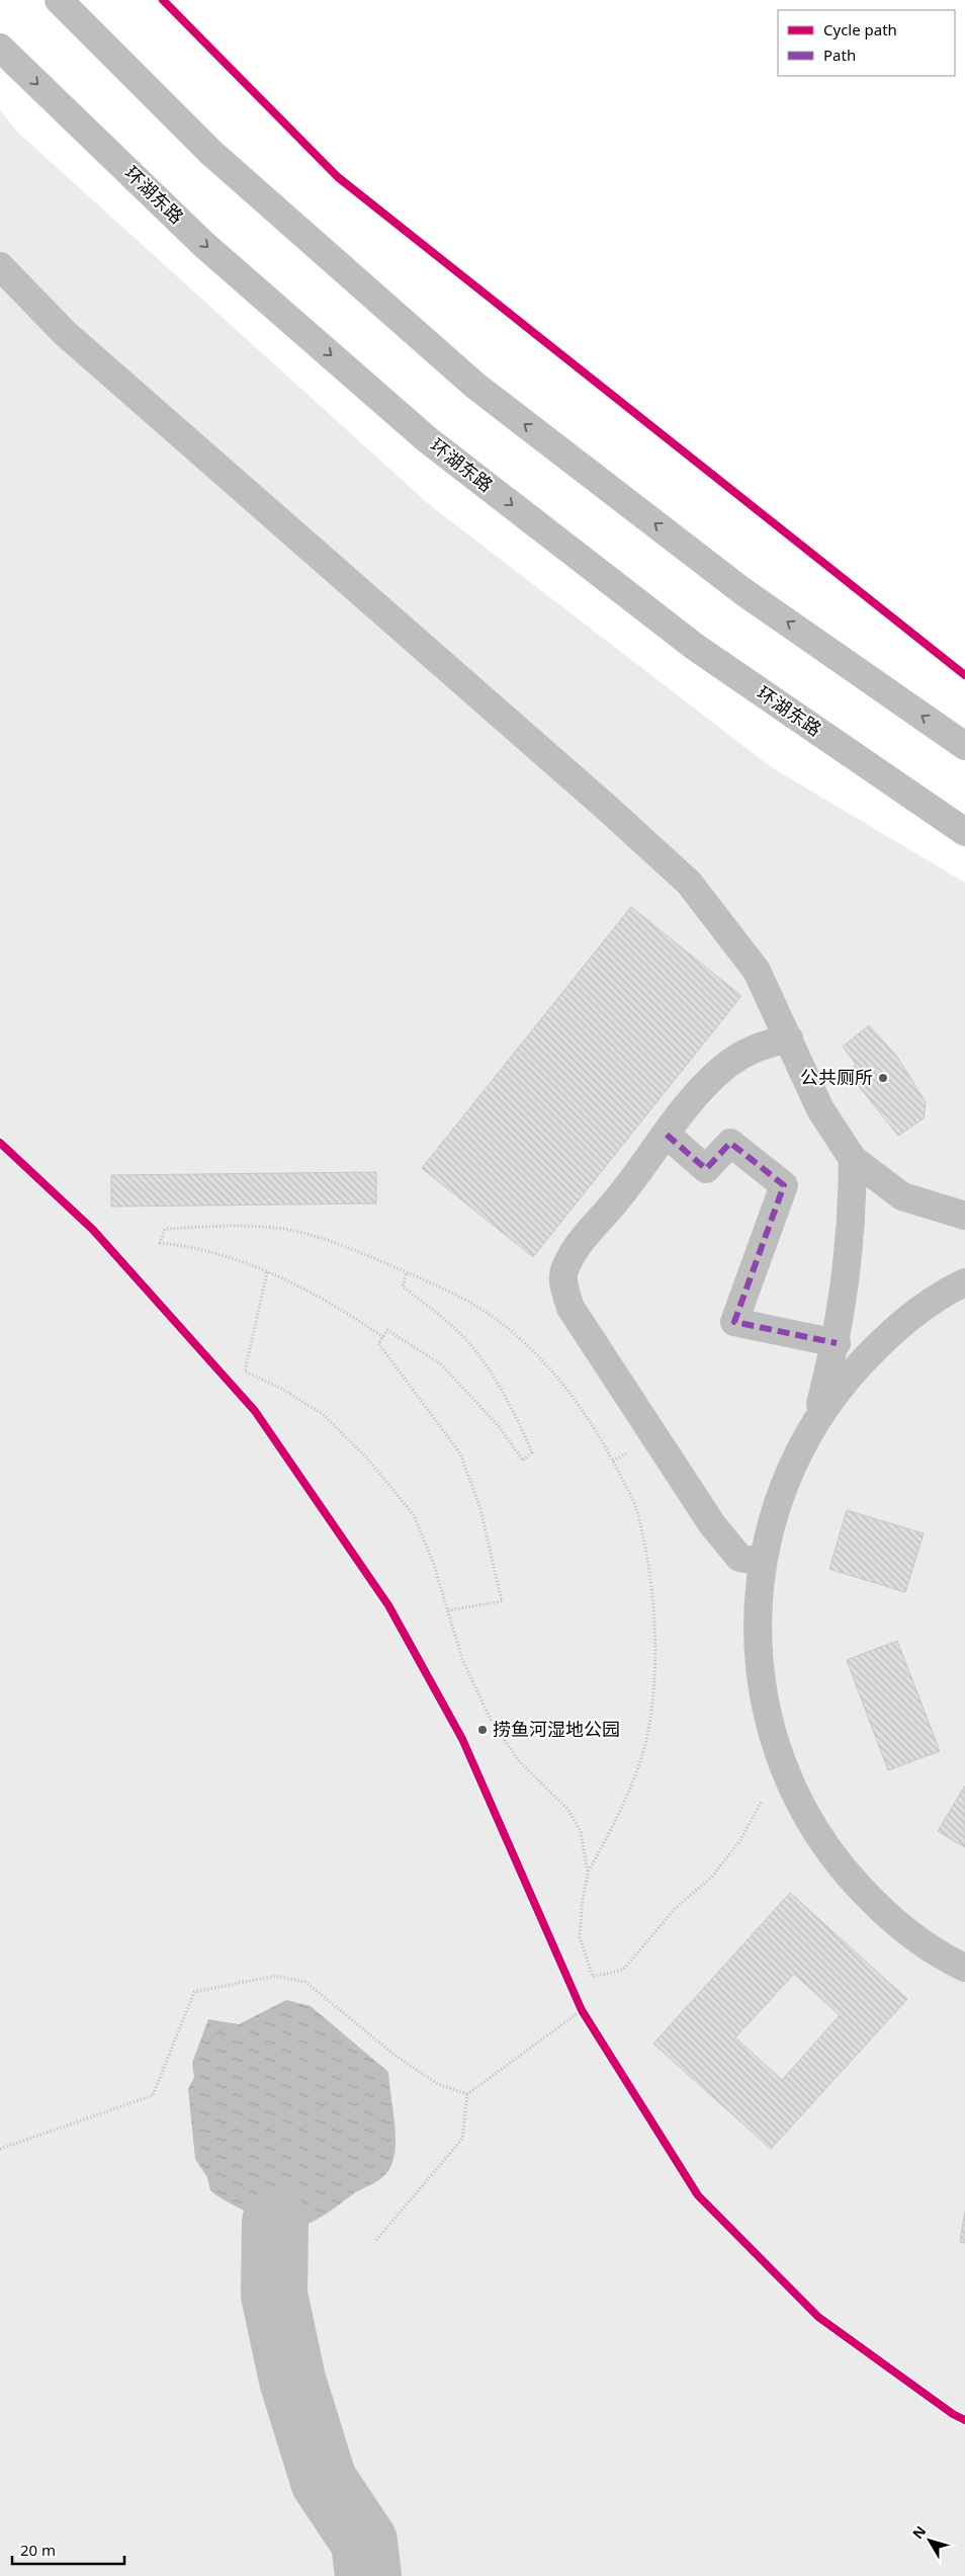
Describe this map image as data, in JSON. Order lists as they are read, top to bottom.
{
  "streets": {
    "main road": ["环湖东路"]
  },
  "places": ["公共厕所", "捞鱼河湿地公园"],
  "legend": ["Cycle path", "Path"],
  "scale_bar": "20 m",
  "north": "top left"
}
